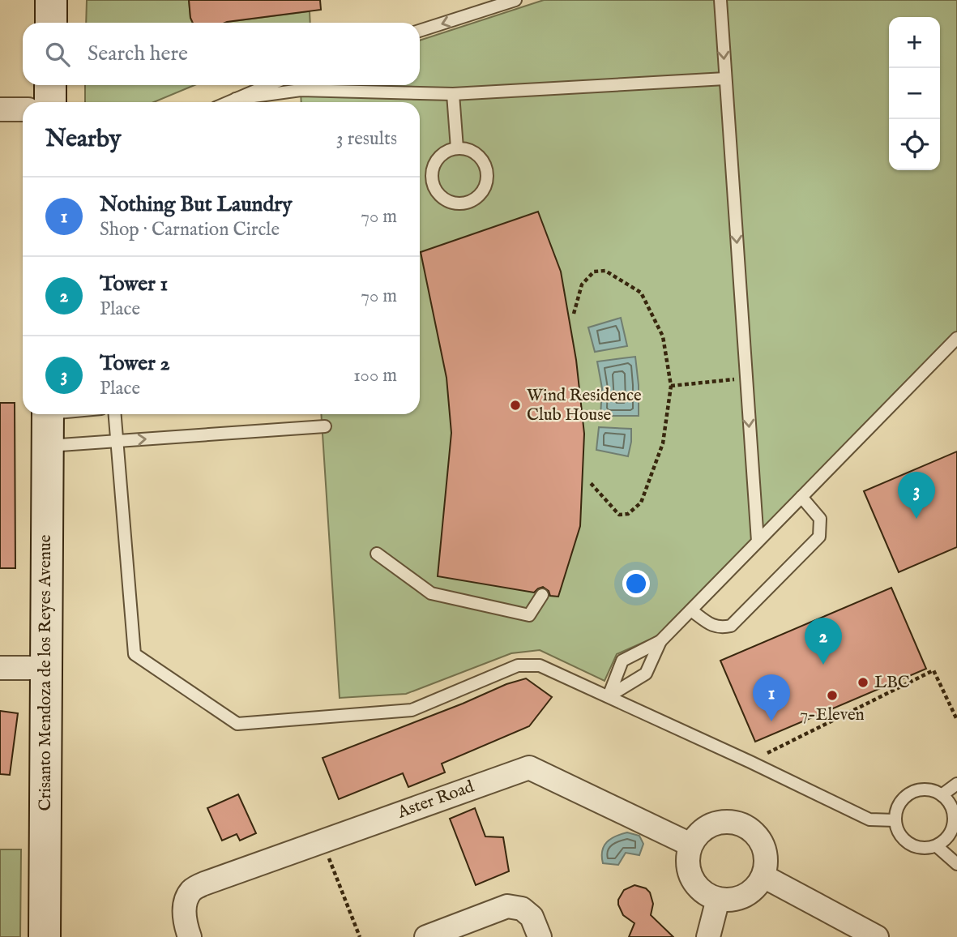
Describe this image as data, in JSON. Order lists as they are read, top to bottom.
{
  "streets": {
    "main road": ["Crisanto Mendoza de los Reyes Avenue"],
    "street": ["Aster Road"]
  },
  "places": ["Wind Residence Club House", "LBC", "7-Eleven"],
  "page": {
    "map_buttons": ["+", "−"],
    "search": "Search here",
    "heading": ["Nearby", "3 results"],
    "list": [
      {
        "mark": "1",
        "name": "Nothing But Laundry",
        "note": "Shop · Carnation Circle",
        "value": "70 m"
      },
      {
        "mark": "2",
        "name": "Tower 1",
        "note": "Place",
        "value": "70 m"
      },
      {
        "mark": "3",
        "name": "Tower 2",
        "note": "Place",
        "value": "100 m"
      }
    ],
    "pins": ["3", "2", "1"]
  }
}
